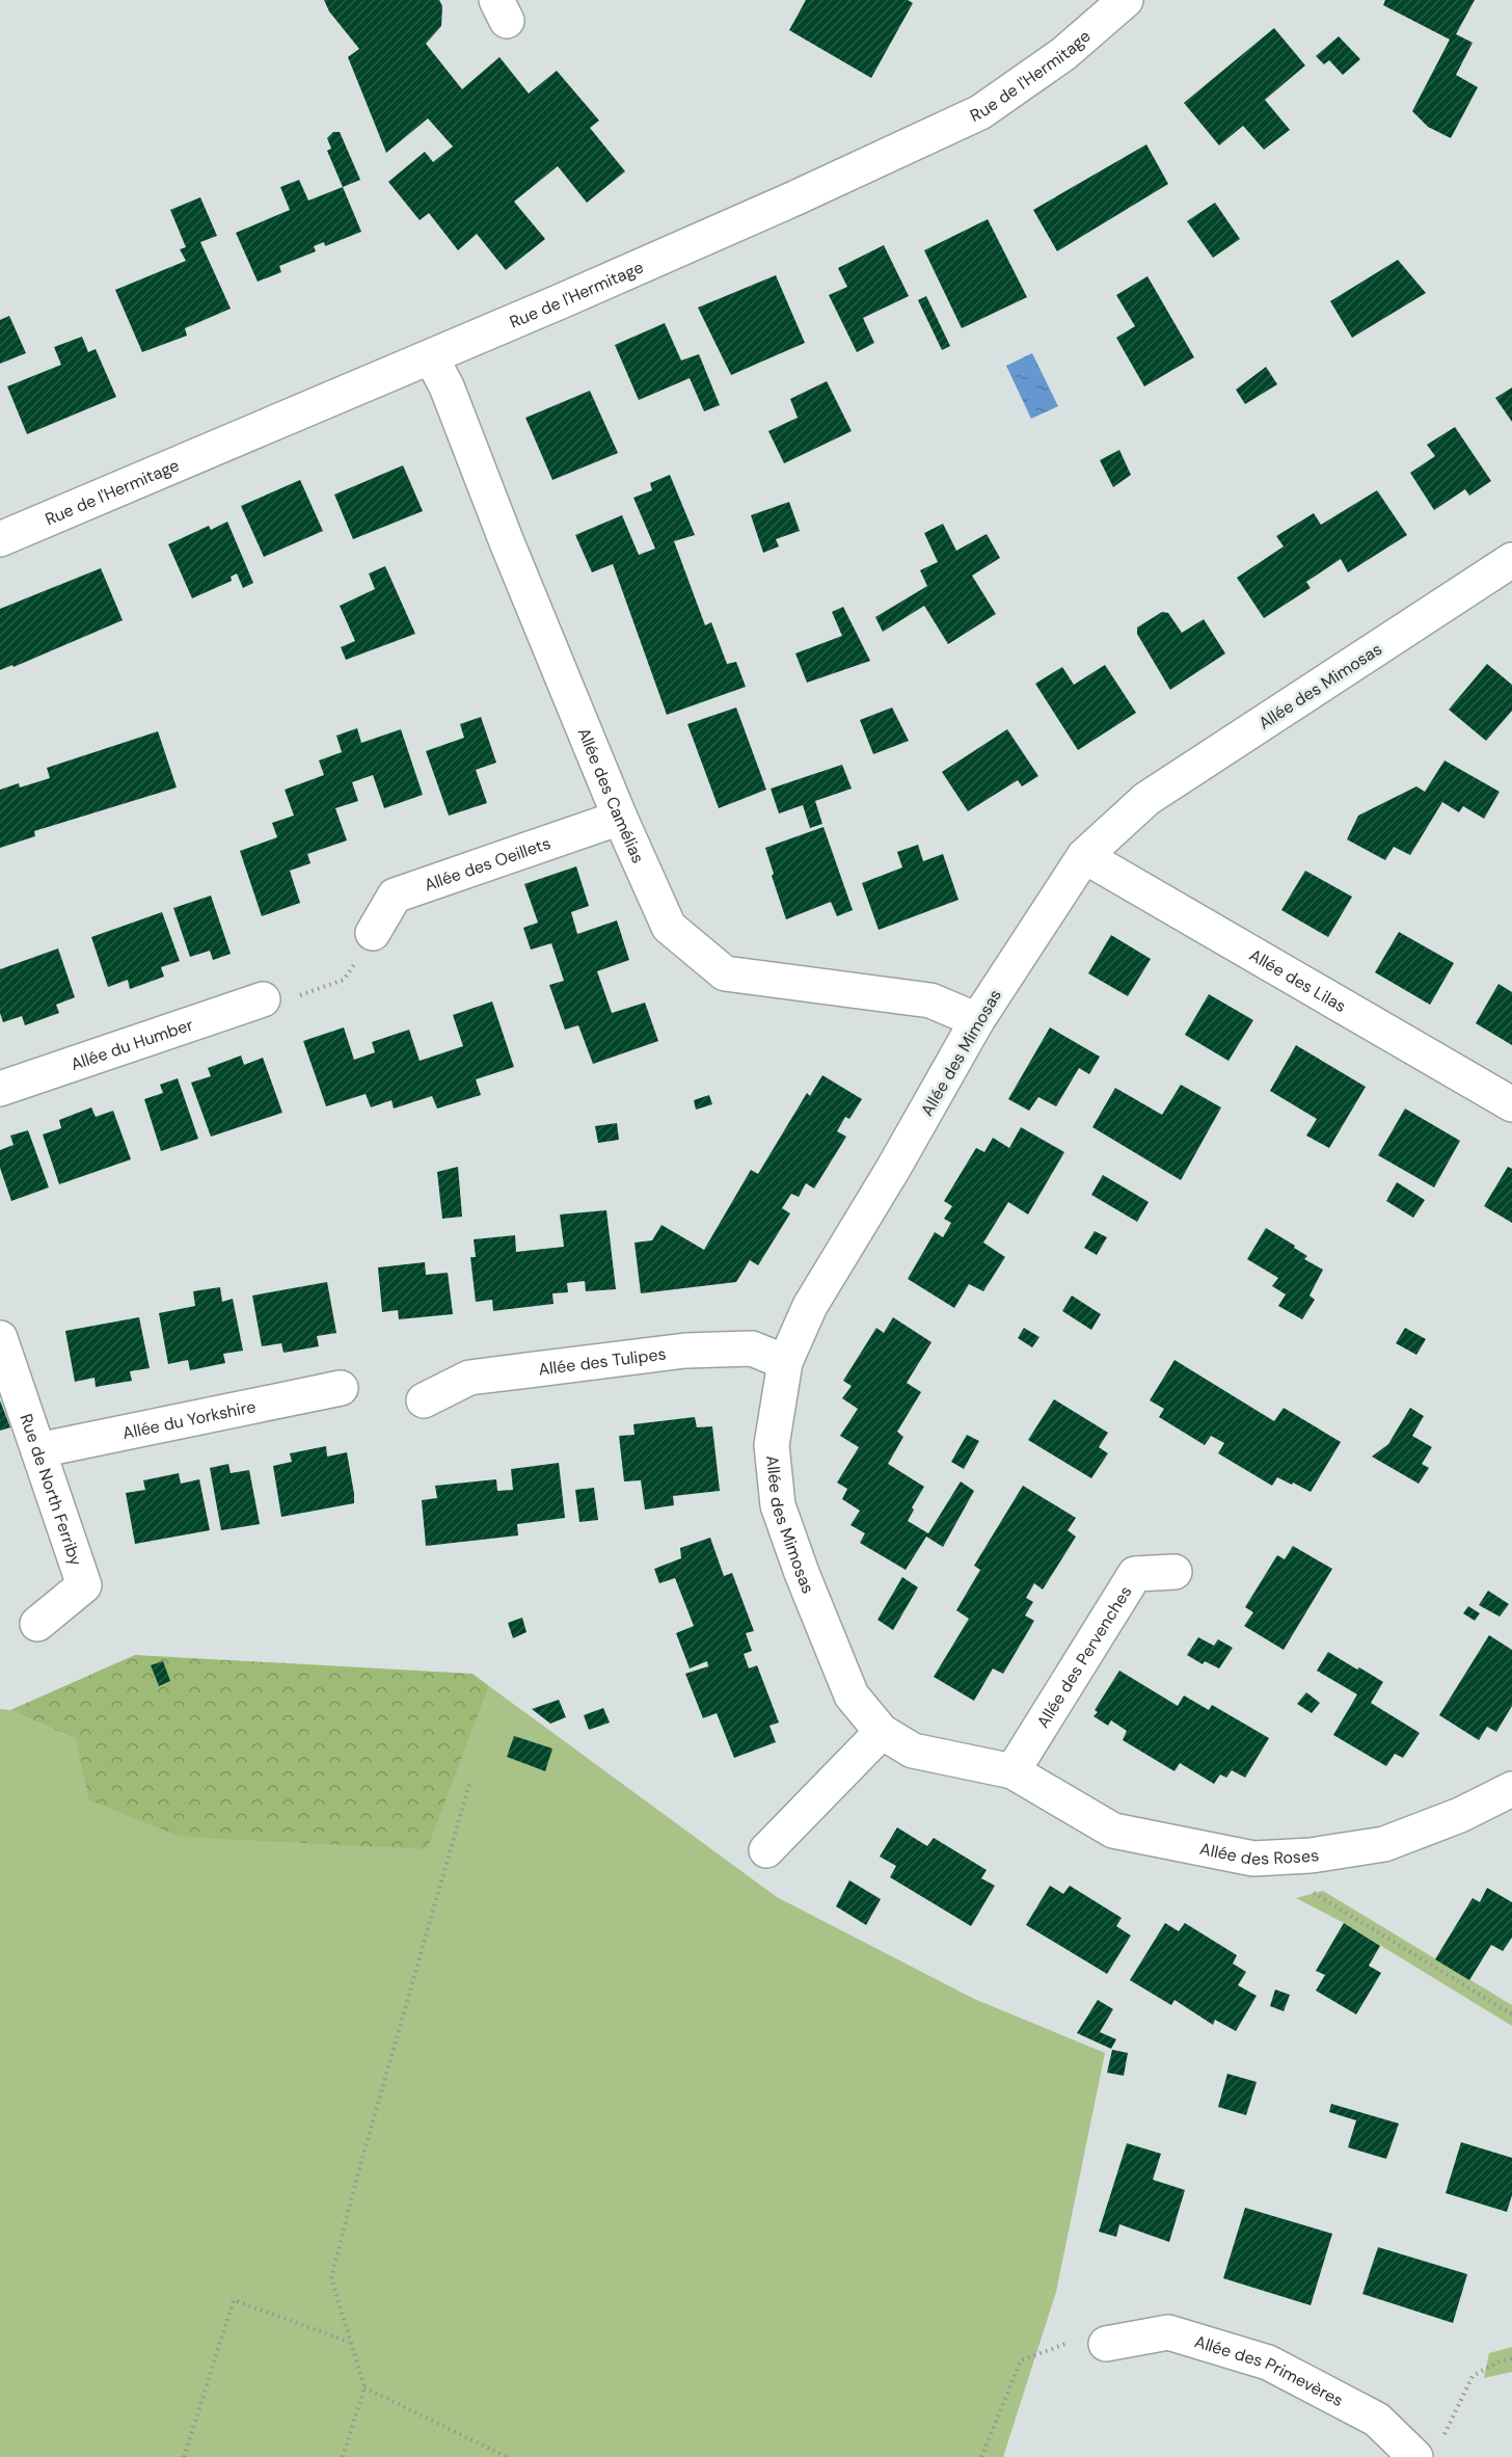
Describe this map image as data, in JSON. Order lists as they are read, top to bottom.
{
  "streets": {
    "street": [
      "Rue de l'Hermitage",
      "Allée des Mimosas",
      "Allée des Camélias",
      "Allée des Oeillets",
      "Allée des Lilas",
      "Allée du Humber",
      "Allée des Tulipes",
      "Allée du Yorkshire",
      "Rue de North Ferriby",
      "Allée des Pervenches",
      "Allée des Roses",
      "Allée des Primevères"
    ]
  },
  "crossings": [
    ["Rue de l'Hermitage", "Allée des Camélias"],
    ["Allée des Mimosas", "Allée des Camélias"],
    ["Allée des Mimosas", "Allée des Lilas"],
    ["Allée des Mimosas", "Allée des Tulipes"],
    ["Allée des Mimosas", "Allée des Pervenches"],
    ["Allée des Mimosas", "Allée des Roses"],
    ["Allée des Camélias", "Allée des Oeillets"],
    ["Allée du Yorkshire", "Rue de North Ferriby"],
    ["Allée des Pervenches", "Allée des Roses"]
  ]
}
